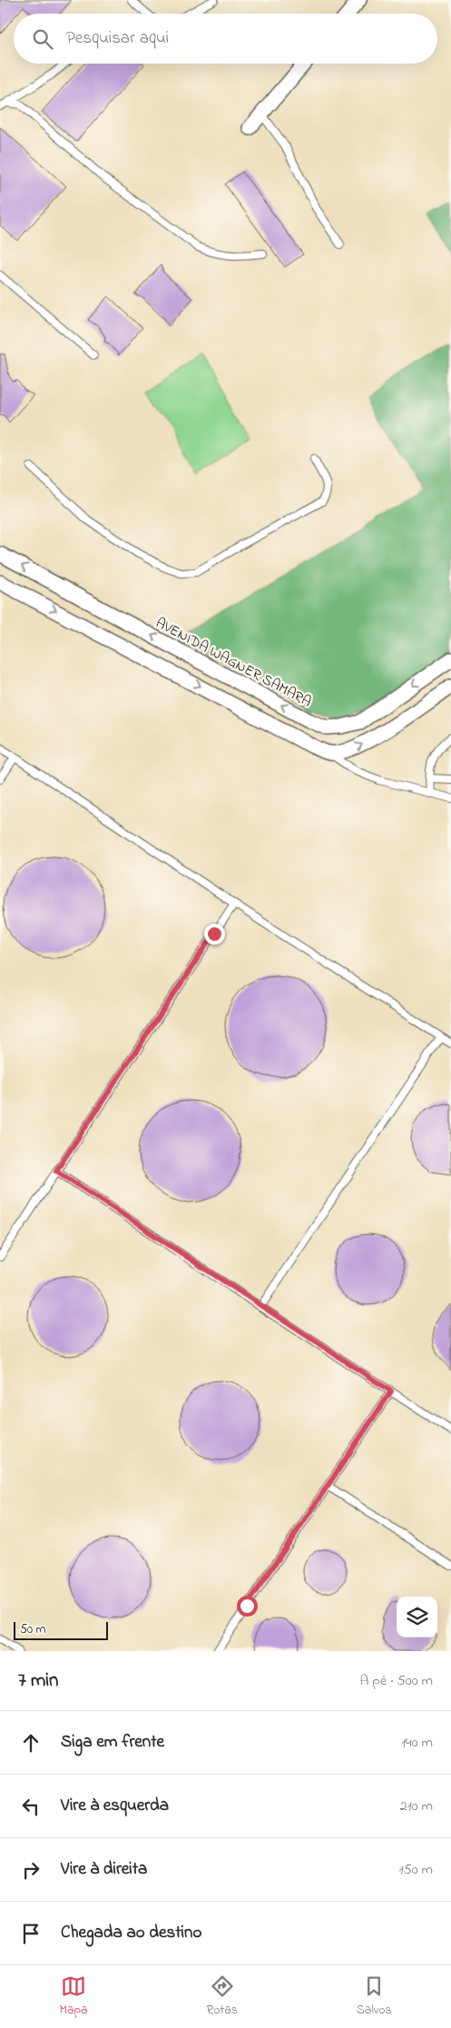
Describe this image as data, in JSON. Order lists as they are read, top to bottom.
{
  "streets": {
    "street": ["AVENIDA WAGNER SAMARA"]
  },
  "scale_bar": "50 m",
  "page": {
    "search": "Pesquisar aqui",
    "scale": "50 m",
    "heading": ["7 min", "A pé · 500 m"],
    "list": [
      ["Siga em frente", "140 m"],
      ["Vire à esquerda", "210 m"],
      ["Vire à direita", "150 m"],
      "Chegada ao destino"
    ],
    "nav": ["Mapa", "Rotas", "Salvos"]
  }
}
